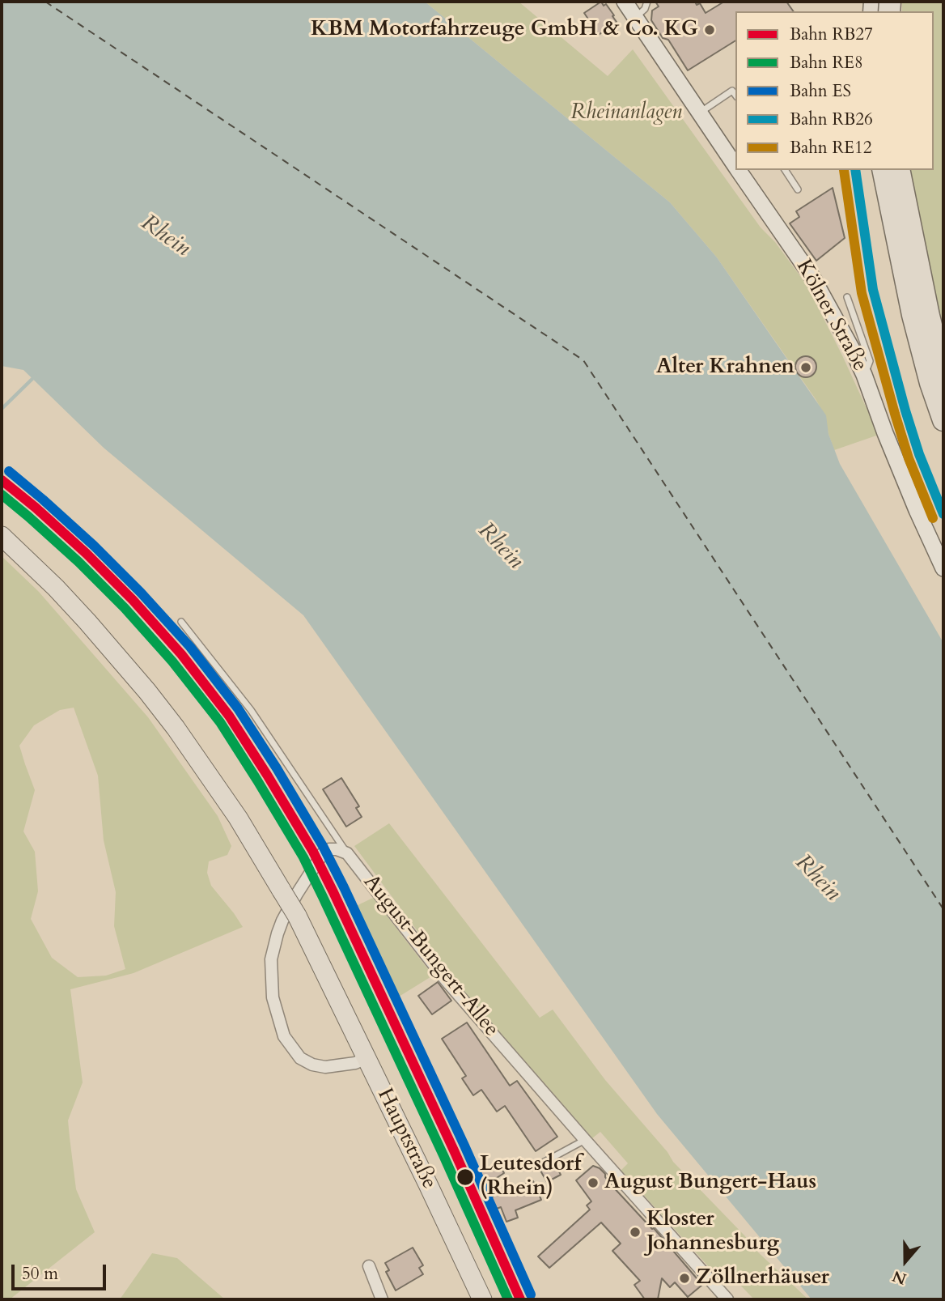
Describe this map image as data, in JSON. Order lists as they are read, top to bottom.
{
  "streets": {
    "main road": ["Hauptstraße"],
    "street": ["Kölner Straße", "August-Bungert-Allee"]
  },
  "crossings": [
    ["August-Bungert-Allee", "Hauptstraße"]
  ],
  "water": ["Rhein"],
  "parks": ["Rheinanlagen"],
  "places": [
    "KBM Motorfahrzeuge GmbH & Co. KG",
    "Alter Krahnen",
    "Leutesdorf (Rhein)",
    "August Bungert-Haus",
    "Kloster Johannesburg",
    "Zöllnerhäuser"
  ],
  "lines": [
    "rail line RB26",
    "rail line RE12",
    "rail line ES",
    "rail line RB27",
    "rail line RE8"
  ],
  "legend": [
    "Bahn RB27",
    "Bahn RE8",
    "Bahn ES",
    "Bahn RB26",
    "Bahn RE12"
  ],
  "scale_bar": "50 m",
  "north": "bottom"
}
